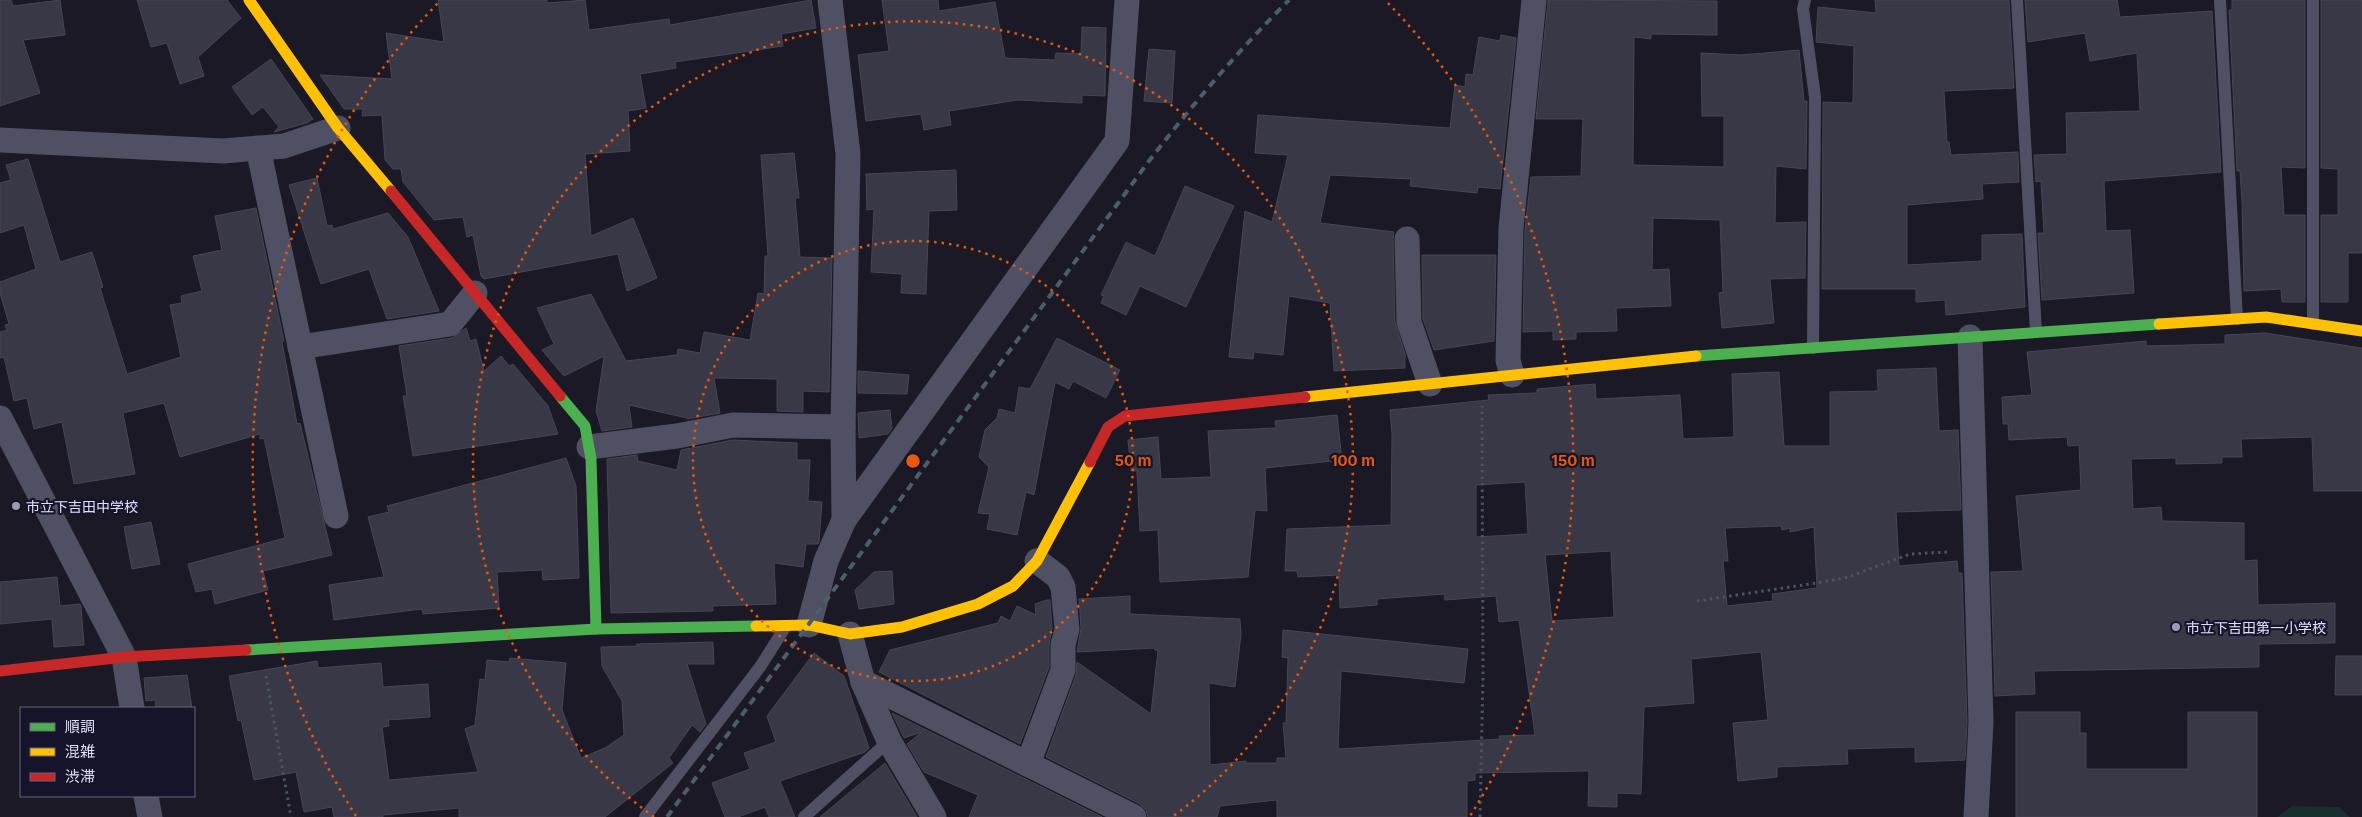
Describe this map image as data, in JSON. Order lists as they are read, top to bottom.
{
  "places": ["市立下吉田中学校", "市立下吉田第一小学校"],
  "legend": ["順調", "混雑", "渋滞"],
  "rings": ["50 m", "100 m", "150 m"]
}
